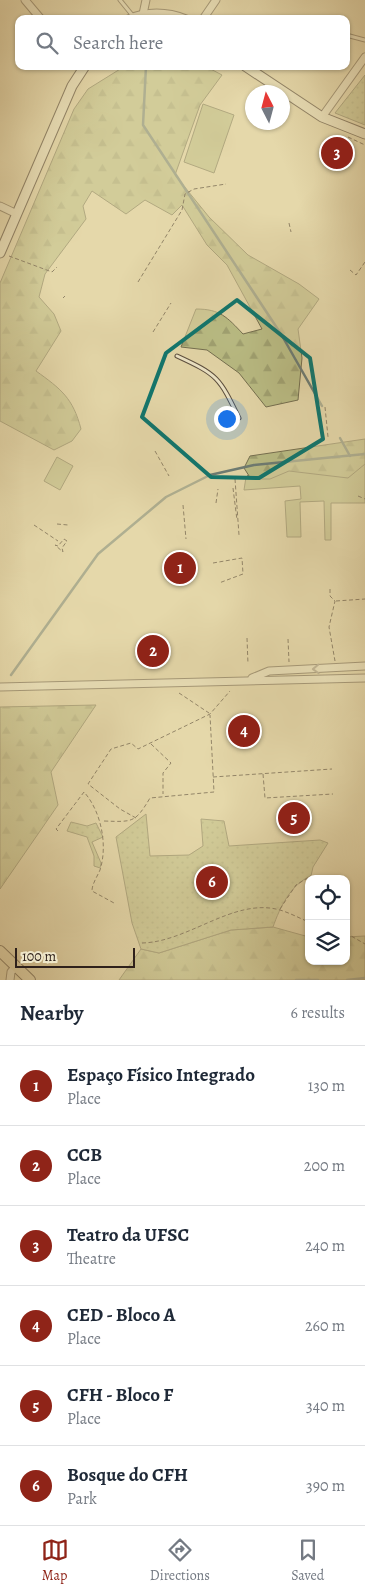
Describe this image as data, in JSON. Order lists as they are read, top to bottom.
{
  "scale_bar": "100 m",
  "north": "top",
  "page": {
    "search": "Search here",
    "pins": [
      "3",
      "1",
      "2",
      "4",
      "5",
      "6"
    ],
    "scale": "100 m",
    "heading": ["Nearby", "6 results"],
    "list": [
      {
        "mark": "1",
        "name": "Espaço Físico Integrado",
        "note": "Place",
        "value": "130 m"
      },
      {
        "mark": "2",
        "name": "CCB",
        "note": "Place",
        "value": "200 m"
      },
      {
        "mark": "3",
        "name": "Teatro da UFSC",
        "note": "Theatre",
        "value": "240 m"
      },
      {
        "mark": "4",
        "name": "CED - Bloco A",
        "note": "Place",
        "value": "260 m"
      },
      {
        "mark": "5",
        "name": "CFH - Bloco F",
        "note": "Place",
        "value": "340 m"
      },
      {
        "mark": "6",
        "name": "Bosque do CFH",
        "note": "Park",
        "value": "390 m"
      }
    ],
    "nav": ["Map", "Directions", "Saved"]
  }
}
